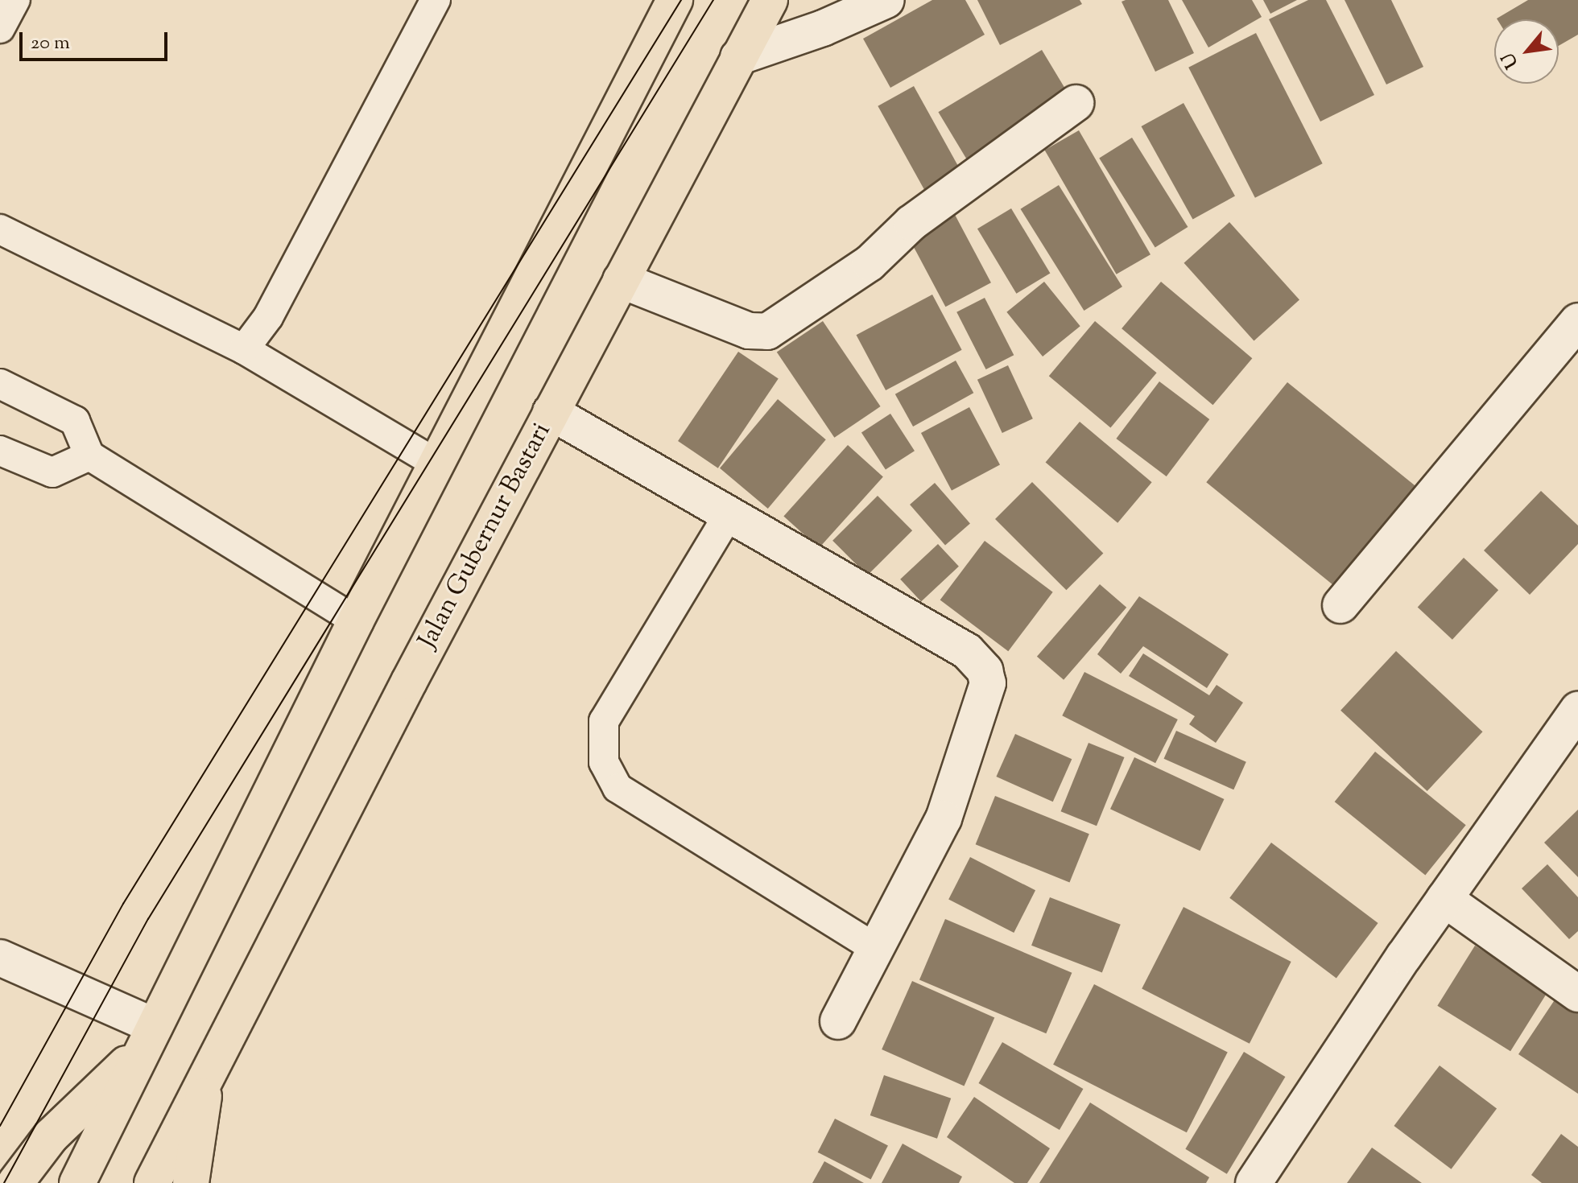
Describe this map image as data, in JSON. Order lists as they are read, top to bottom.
{
  "streets": {
    "highway": ["Jalan Gubernur Bastari"]
  },
  "scale_bar": "20 m",
  "north": "bottom left"
}
